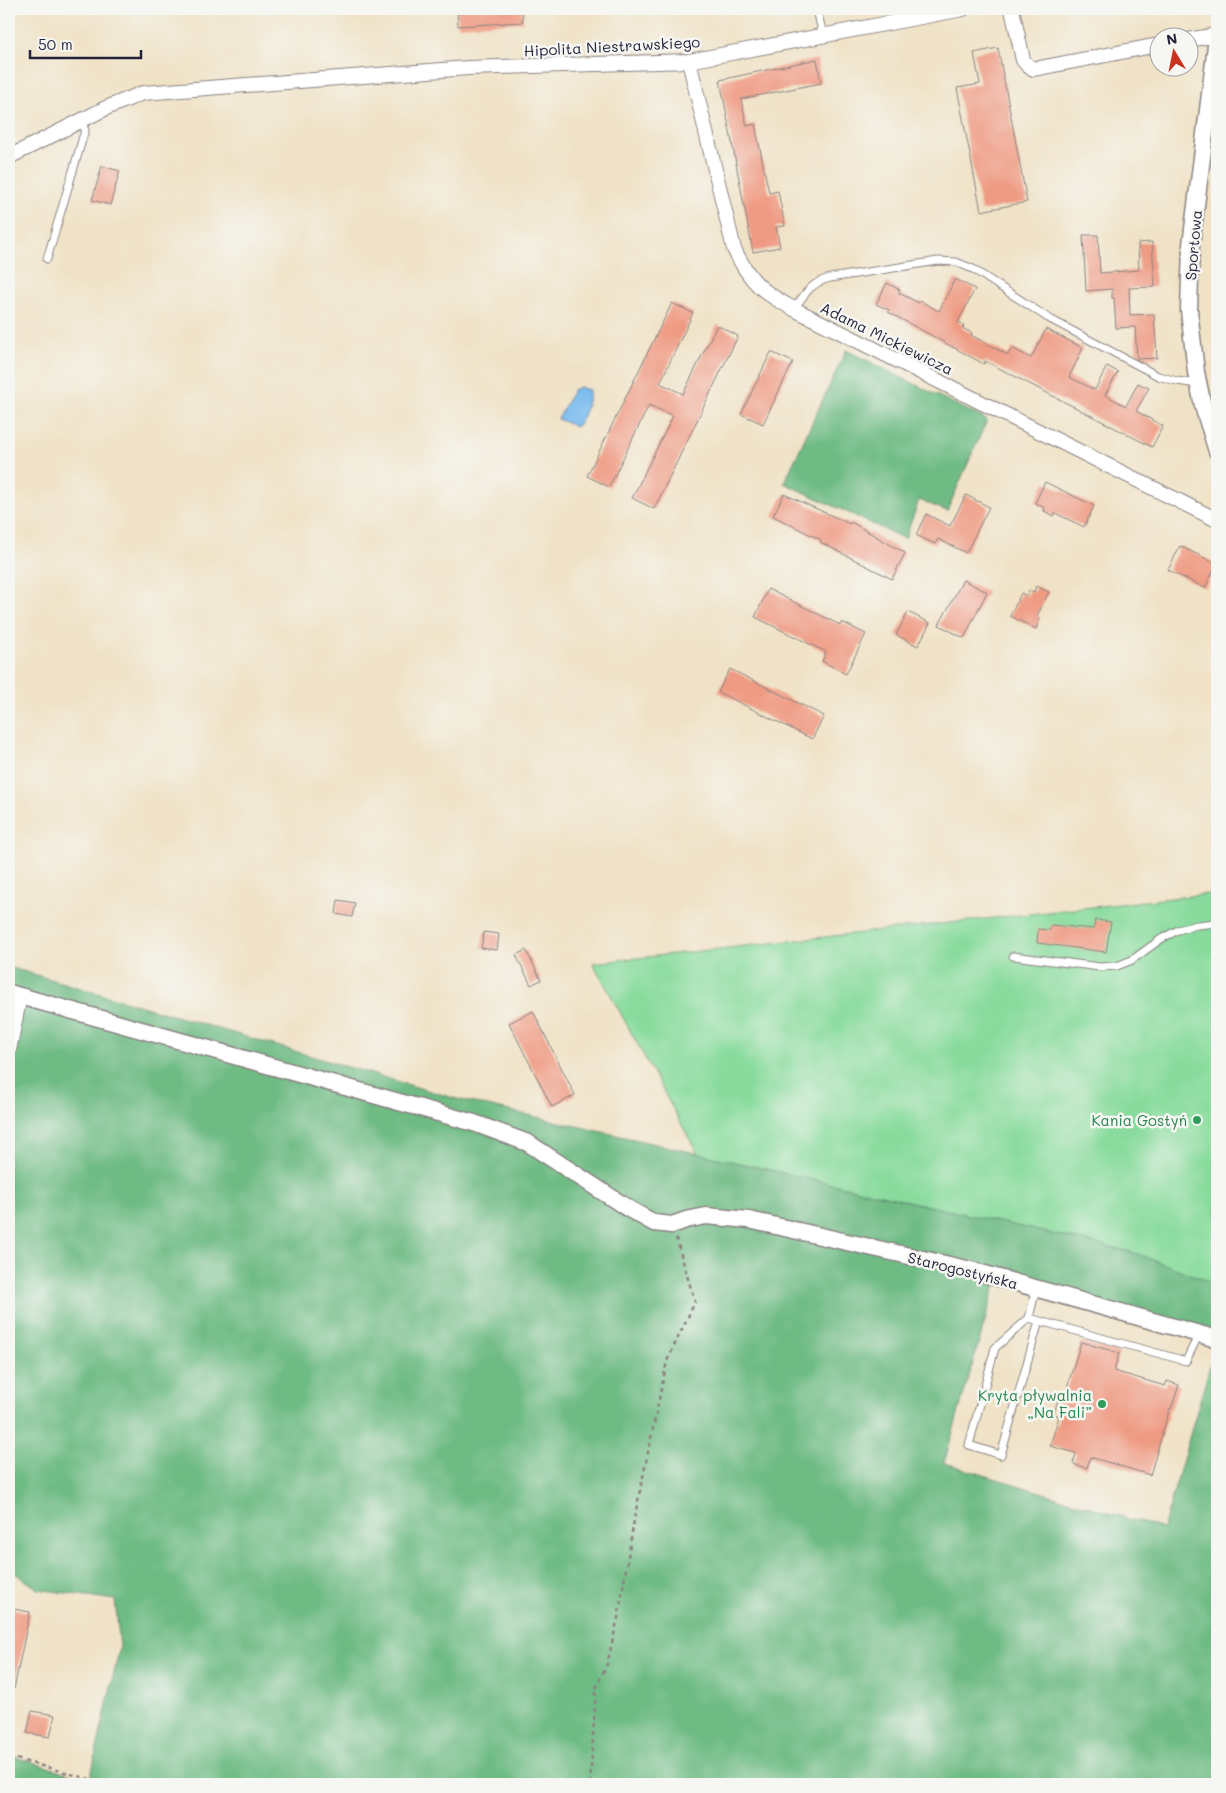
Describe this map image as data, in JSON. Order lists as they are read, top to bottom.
{
  "streets": {
    "street": [
      "Hipolita Niestrawskiego",
      "Sportowa",
      "Adama Mickiewicza",
      "Starogostyńska"
    ]
  },
  "crossings": [
    ["Hipolita Niestrawskiego", "Adama Mickiewicza"]
  ],
  "places": ["Kania Gostyń", "Kryta pływalnia „Na Fali”"],
  "scale_bar": "50 m",
  "north": "top"
}
